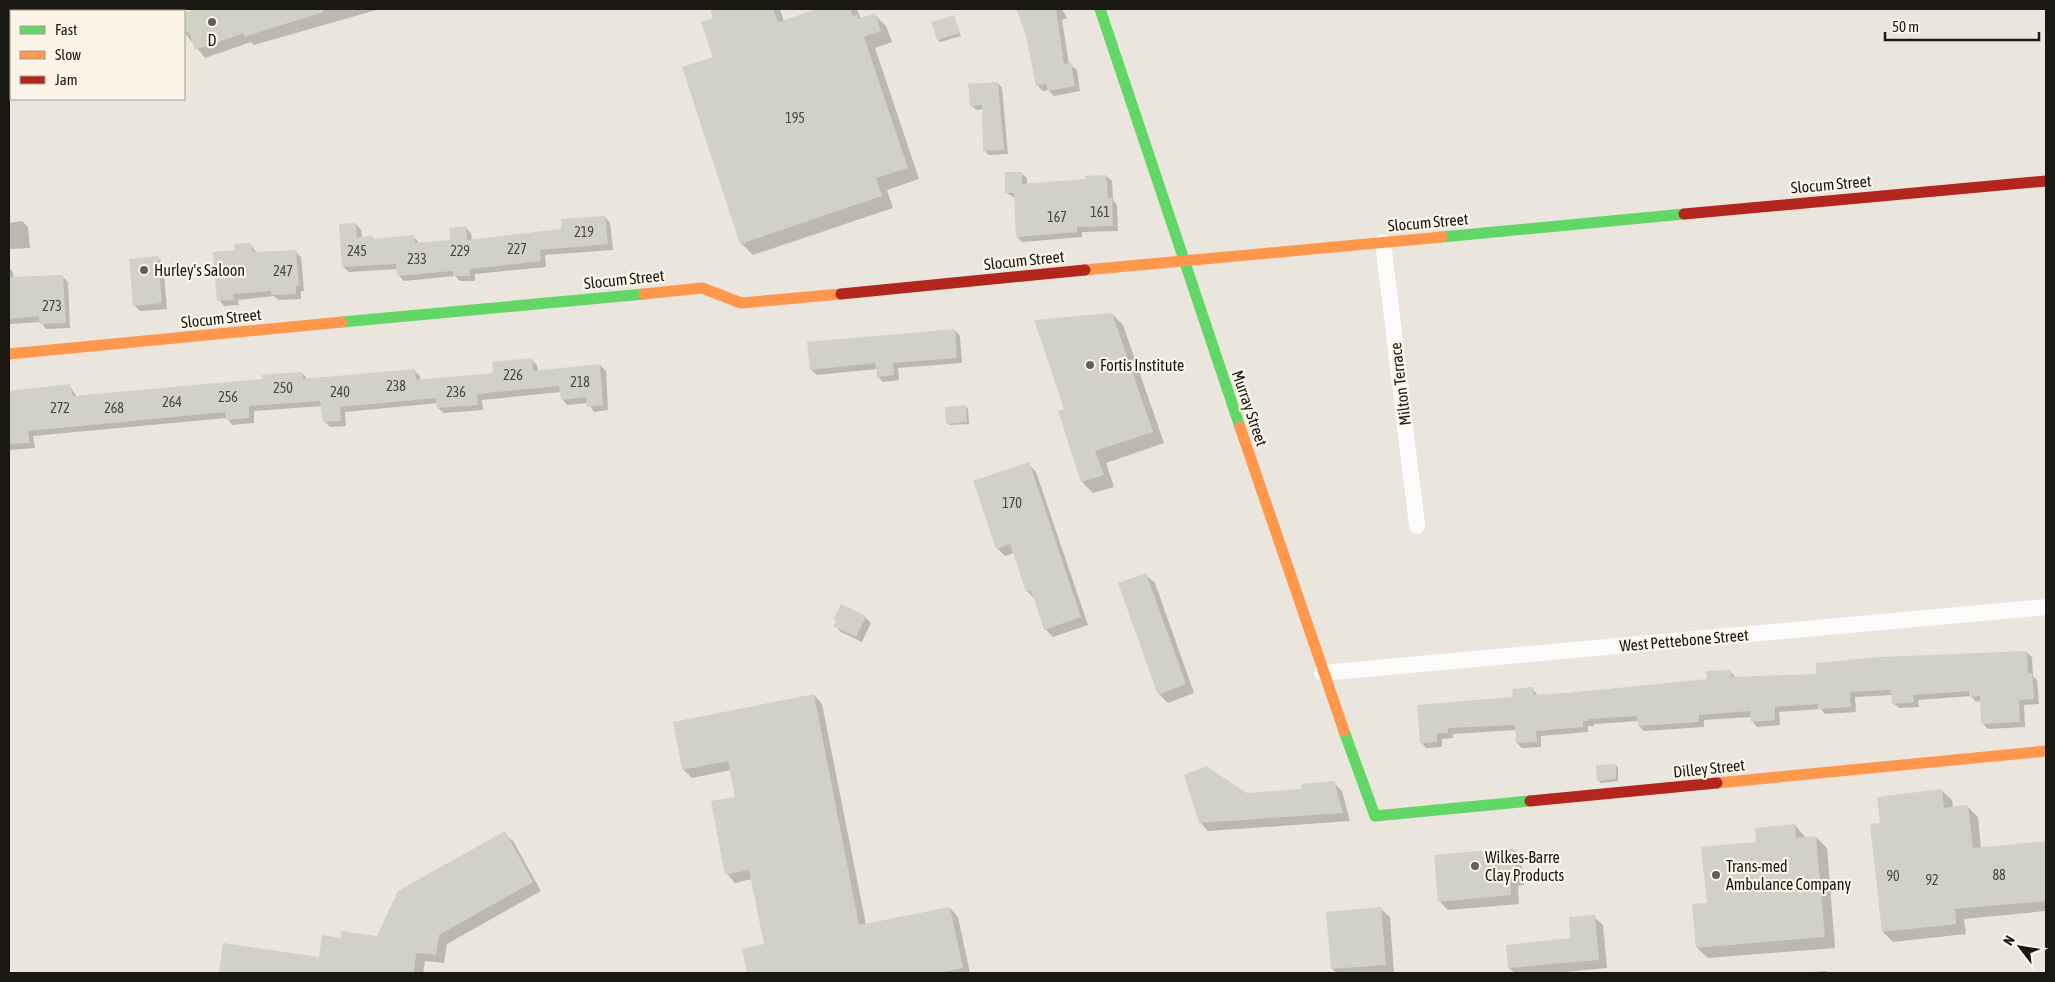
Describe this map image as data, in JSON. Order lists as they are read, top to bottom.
{
  "streets": {
    "street": [
      "Slocum Street",
      "Milton Terrace",
      "Murray Street",
      "West Pettebone Street",
      "Dilley Street"
    ]
  },
  "crossings": [
    ["Slocum Street", "Milton Terrace"],
    ["Slocum Street", "Murray Street"],
    ["Murray Street", "West Pettebone Street"],
    ["Murray Street", "Dilley Street"]
  ],
  "places": [
    "D",
    "Hurley's Saloon",
    "Fortis Institute",
    "Wilkes-Barre Clay Products",
    "Trans-med Ambulance Company"
  ],
  "house_numbers": [
    "195",
    "161",
    "167",
    "219",
    "227",
    "245",
    "229",
    "233",
    "247",
    "273",
    "226",
    "218",
    "238",
    "250",
    "240",
    "236",
    "256",
    "264",
    "272",
    "268",
    "170",
    "88",
    "90",
    "92"
  ],
  "legend": ["Fast", "Slow", "Jam"],
  "scale_bar": "50 m",
  "north": "top left"
}
